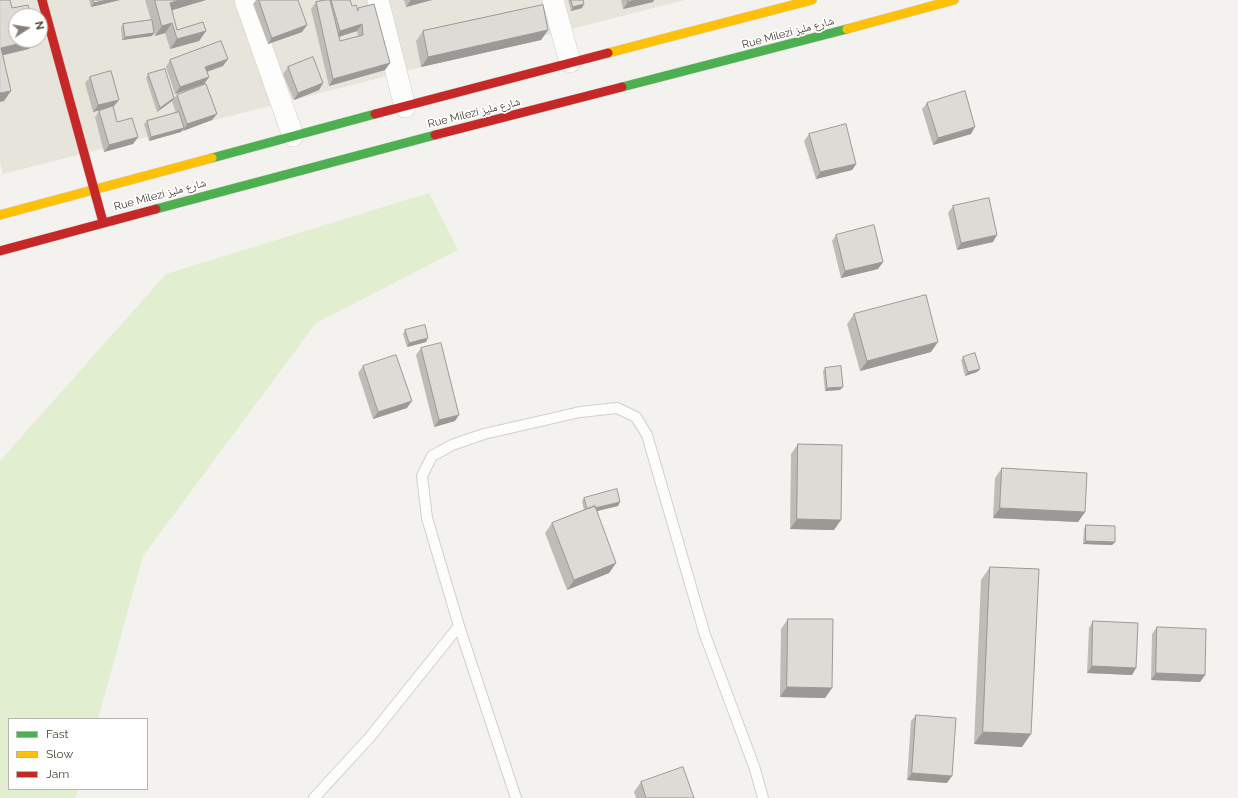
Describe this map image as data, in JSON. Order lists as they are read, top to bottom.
{
  "streets": {
    "street": ["Rue Milezi شارع مليز"]
  },
  "legend": ["Fast", "Slow", "Jam"],
  "north": "right"
}
